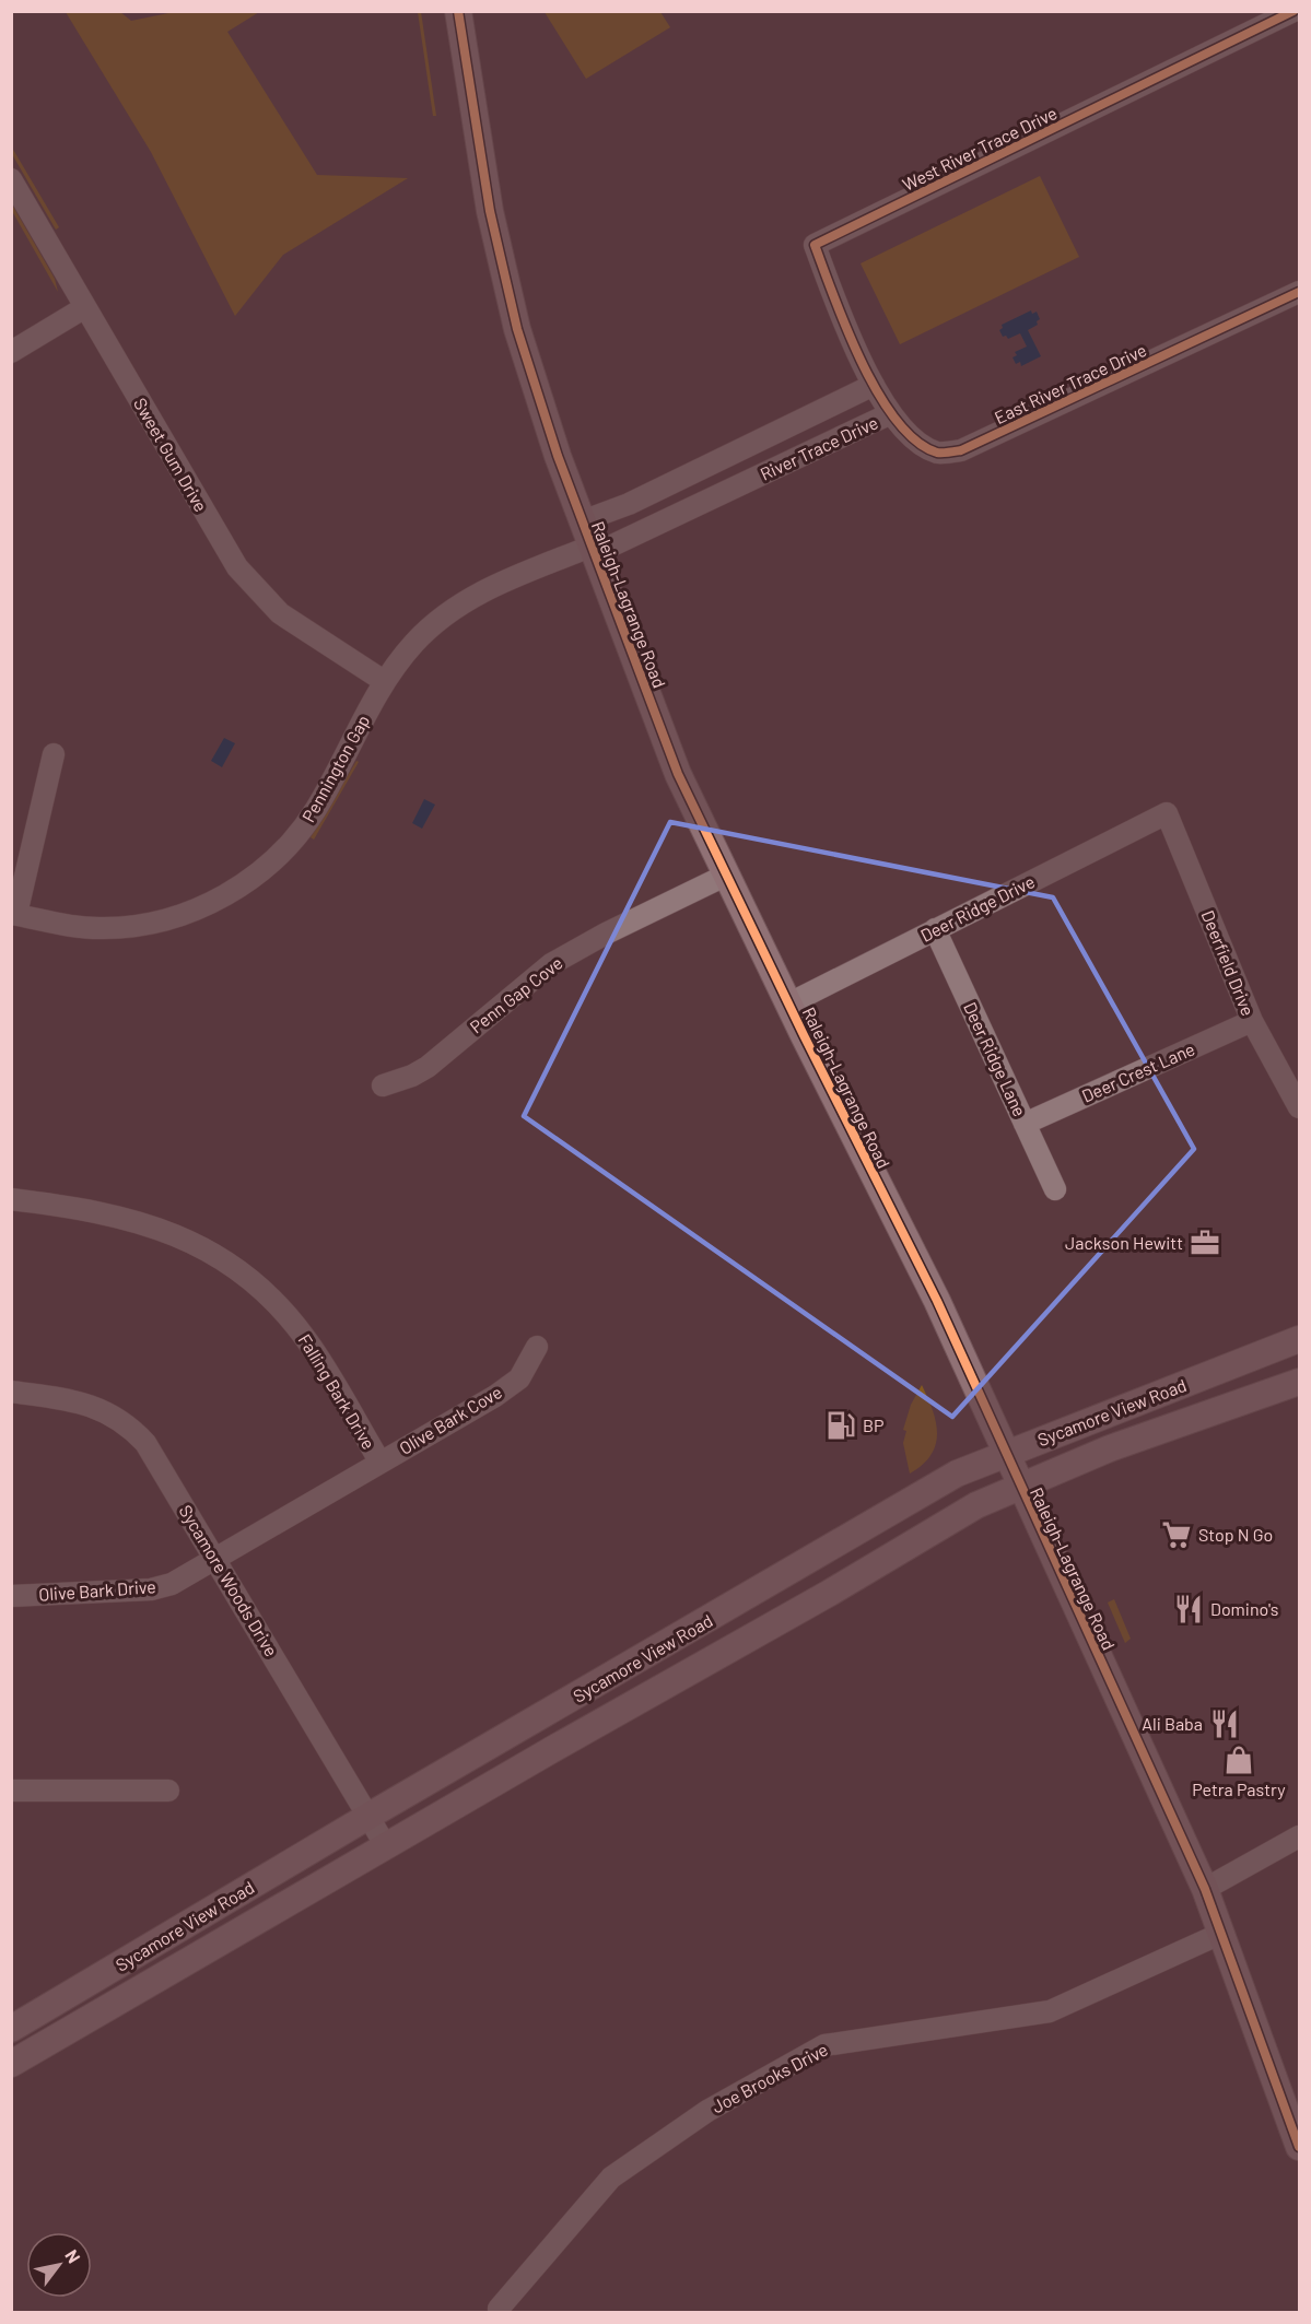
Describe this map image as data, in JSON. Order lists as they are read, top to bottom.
{
  "streets": {
    "main road": ["Raleigh-Lagrange Road", "Sycamore View Road"],
    "street": [
      "West River Trace Drive",
      "East River Trace Drive",
      "River Trace Drive",
      "Sweet Gum Drive",
      "Pennington Gap",
      "Deer Ridge Drive",
      "Deerfield Drive",
      "Penn Gap Cove",
      "Deer Ridge Lane",
      "Deer Crest Lane",
      "Falling Bark Drive",
      "Olive Bark Cove",
      "Sycamore Woods Drive",
      "Olive Bark Drive",
      "Joe Brooks Drive"
    ]
  },
  "crossings": [
    ["West River Trace Drive", "East River Trace Drive"],
    ["West River Trace Drive", "River Trace Drive"],
    ["East River Trace Drive", "River Trace Drive"],
    ["River Trace Drive", "Raleigh-Lagrange Road"],
    ["River Trace Drive", "Pennington Gap"],
    ["Sweet Gum Drive", "Pennington Gap"],
    ["Raleigh-Lagrange Road", "Pennington Gap"],
    ["Raleigh-Lagrange Road", "Deer Ridge Drive"],
    ["Raleigh-Lagrange Road", "Penn Gap Cove"],
    ["Raleigh-Lagrange Road", "Sycamore View Road"],
    ["Raleigh-Lagrange Road", "Joe Brooks Drive"],
    ["Deer Ridge Drive", "Deerfield Drive"],
    ["Deer Ridge Drive", "Deer Ridge Lane"],
    ["Deerfield Drive", "Deer Crest Lane"],
    ["Deer Ridge Lane", "Deer Crest Lane"],
    ["Falling Bark Drive", "Olive Bark Cove"],
    ["Sycamore View Road", "Sycamore Woods Drive"],
    ["Olive Bark Cove", "Sycamore Woods Drive"],
    ["Olive Bark Cove", "Olive Bark Drive"],
    ["Sycamore Woods Drive", "Olive Bark Drive"]
  ],
  "places": {
    "office": ["Jackson Hewitt"],
    "fuel station": ["BP"],
    "supermarket": ["Stop N Go"],
    "restaurant": ["Domino's", "Ali Baba"],
    "shop": ["Petra Pastry"]
  },
  "north": "top right"
}
